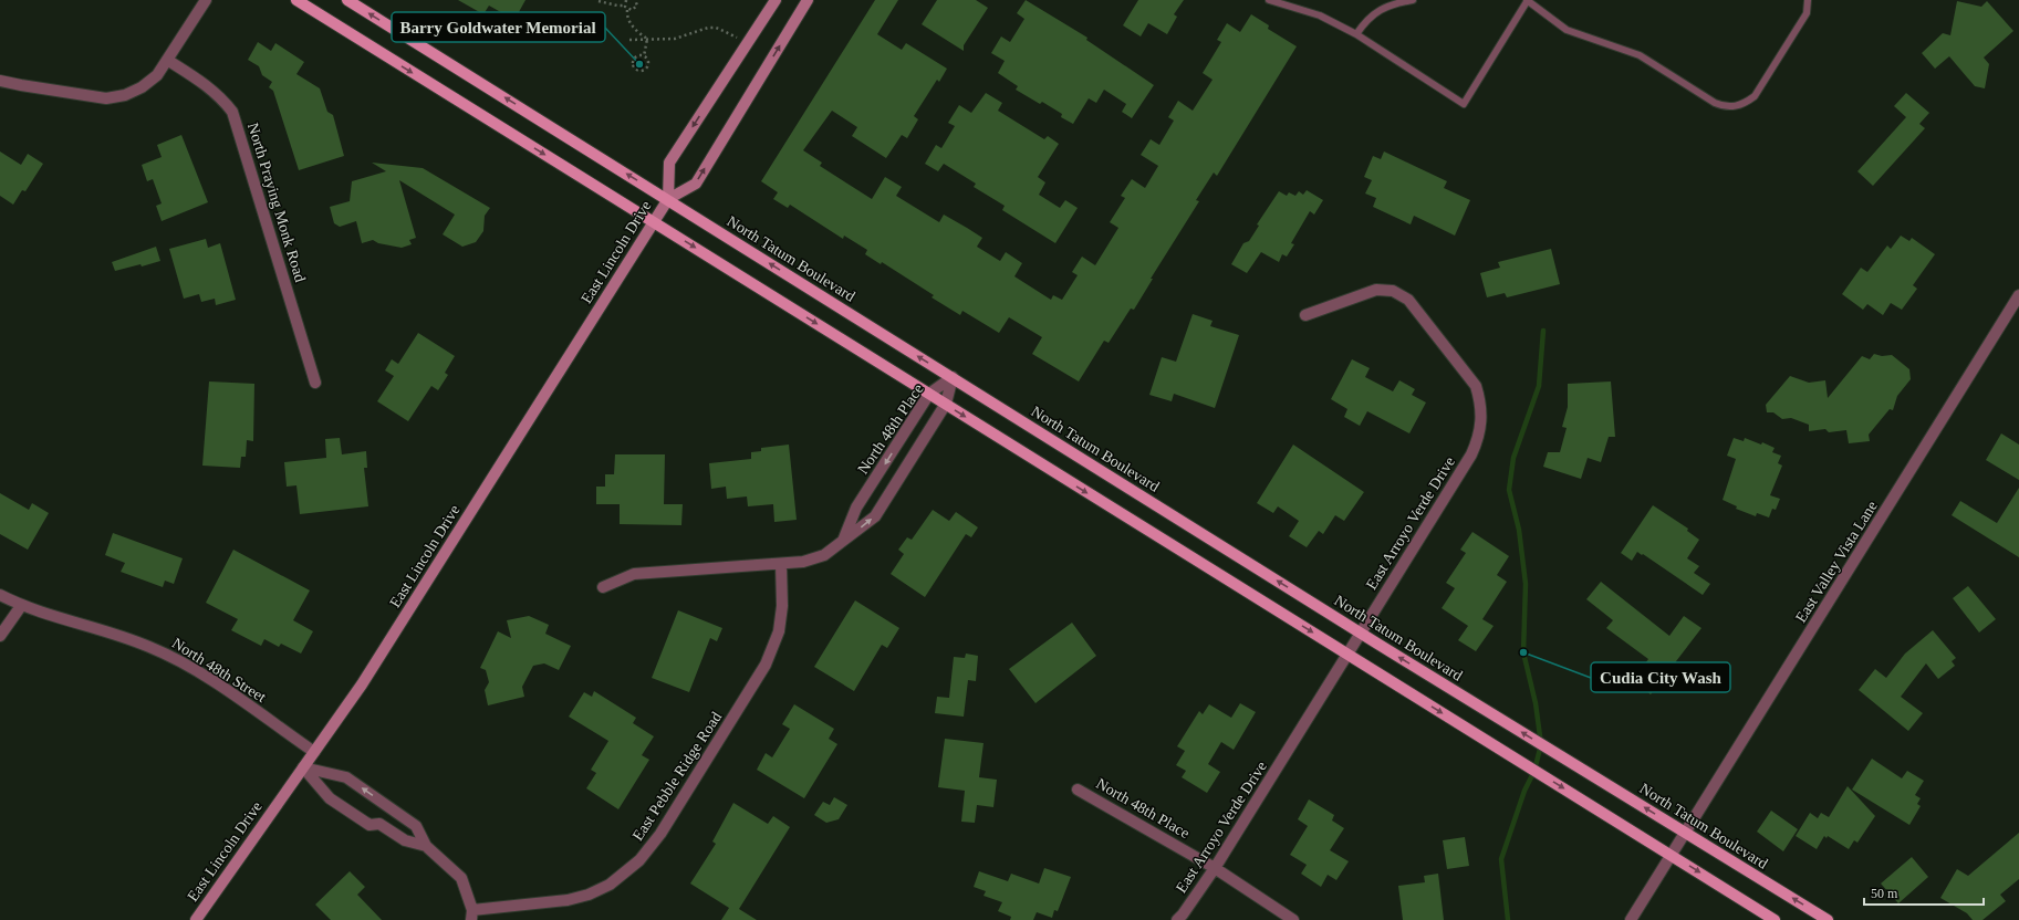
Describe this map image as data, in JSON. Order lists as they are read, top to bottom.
{
  "streets": {
    "main road": ["East Lincoln Drive", "North Tatum Boulevard"],
    "street": [
      "North Praying Monk Road",
      "North 48th Place",
      "East Arroyo Verde Drive",
      "East Valley Vista Lane",
      "North 48th Street",
      "East Pebble Ridge Road"
    ]
  },
  "crossings": [
    ["East Lincoln Drive", "North Tatum Boulevard"],
    ["East Lincoln Drive", "North 48th Street"],
    ["North Tatum Boulevard", "North 48th Place"],
    ["North Tatum Boulevard", "East Arroyo Verde Drive"],
    ["North Tatum Boulevard", "East Valley Vista Lane"],
    ["North 48th Place", "East Arroyo Verde Drive"],
    ["North 48th Place", "East Pebble Ridge Road"]
  ],
  "places": ["Barry Goldwater Memorial", "Cudia City Wash"],
  "scale_bar": "50 m"
}
